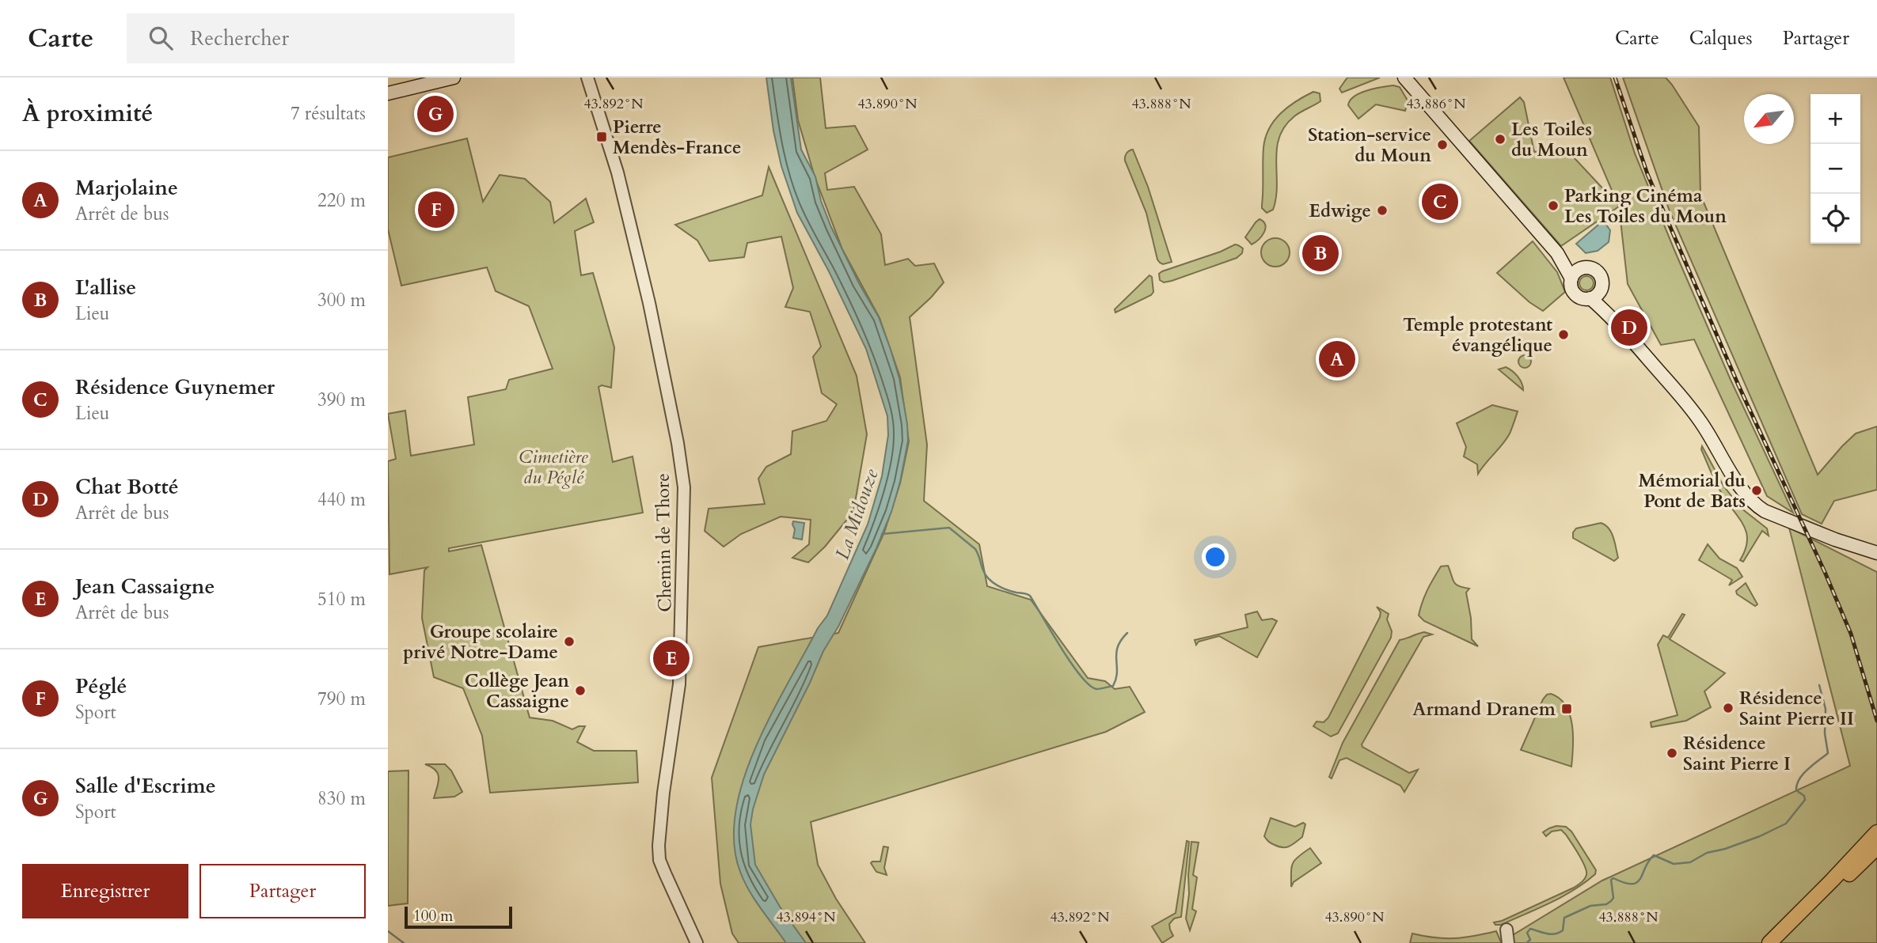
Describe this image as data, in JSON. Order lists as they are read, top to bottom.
{
  "streets": {
    "street": ["Chemin de Thore"]
  },
  "water": ["La Midouze"],
  "parks": ["Cimetière du Péglé"],
  "places": {
    "transit": ["Pierre Mendès-France", "Armand Dranem"],
    "other": [
      "Les Toiles du Moun",
      "Station-service du Moun",
      "Parking Cinéma Les Toiles du Moun",
      "Edwige",
      "Temple protestant évangélique",
      "Mémorial du Pont de Bats",
      "Groupe scolaire privé Notre-Dame",
      "Collège Jean Cassaigne",
      "Résidence Saint Pierre II",
      "Résidence Saint Pierre I"
    ]
  },
  "scale_bar": "100 m",
  "north": "bottom left",
  "page": {
    "header": "Carte",
    "search": "Rechercher",
    "nav": ["Carte", "Calques", "Partager"],
    "heading": ["À proximité", "7 résultats"],
    "pins": [
      "G",
      "C",
      "F",
      "B",
      "D",
      "A",
      "E"
    ],
    "map_buttons": ["+", "−"],
    "list": [
      {
        "mark": "A",
        "name": "Marjolaine",
        "note": "Arrêt de bus",
        "value": "220 m"
      },
      {
        "mark": "B",
        "name": "L'allise",
        "note": "Lieu",
        "value": "300 m"
      },
      {
        "mark": "C",
        "name": "Résidence Guynemer",
        "note": "Lieu",
        "value": "390 m"
      },
      {
        "mark": "D",
        "name": "Chat Botté",
        "note": "Arrêt de bus",
        "value": "440 m"
      },
      {
        "mark": "E",
        "name": "Jean Cassaigne",
        "note": "Arrêt de bus",
        "value": "510 m"
      },
      {
        "mark": "F",
        "name": "Péglé",
        "note": "Sport",
        "value": "790 m"
      },
      {
        "mark": "G",
        "name": "Salle d'Escrime",
        "note": "Sport",
        "value": "830 m"
      }
    ],
    "buttons": ["Enregistrer", "Partager"],
    "scale": "100 m"
  },
  "coordinates": [
    "43.892°N",
    "43.890°N",
    "43.888°N",
    "43.886°N",
    "43.894°N"
  ]
}
